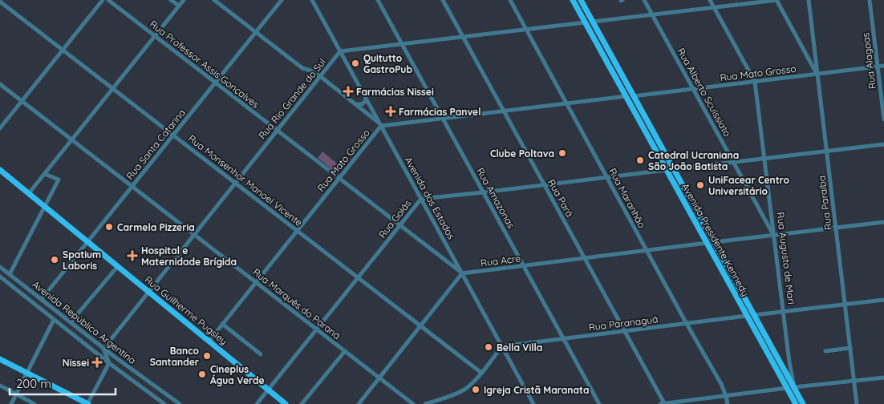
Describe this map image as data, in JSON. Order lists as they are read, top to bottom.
{
  "streets": {
    "main road": ["Avenida Presidente Kennedy", "Rua Guilherme Pugsley"],
    "street": [
      "Rua Alagoas",
      "Rua Professor Assis Gonçalves",
      "Rua Mato Grosso",
      "Rua Alberto Scuissiato",
      "Rua Rio Grande do Sul",
      "Rua Santa Catarina",
      "Rua Monsenhor Manoel Vicente",
      "Avenida dos Estados",
      "Rua Amazonas",
      "Rua Pará",
      "Rua Maranhão",
      "Rua Paraíba",
      "Rua Goiás",
      "Rua Augusto de Mari",
      "Rua Acre",
      "Rua Marquês do Paraná",
      "Avenida República Argentina",
      "Rua Paranaguá"
    ]
  },
  "crossings": [
    ["Rua Alagoas", "Rua Mato Grosso"],
    ["Rua Professor Assis Gonçalves", "Rua Mato Grosso"],
    ["Rua Professor Assis Gonçalves", "Rua Rio Grande do Sul"],
    ["Rua Professor Assis Gonçalves", "Rua Santa Catarina"],
    ["Rua Professor Assis Gonçalves", "Avenida dos Estados"],
    ["Rua Professor Assis Gonçalves", "Rua Goiás"],
    ["Rua Professor Assis Gonçalves", "Rua Acre"],
    ["Rua Mato Grosso", "Rua Alberto Scuissiato"],
    ["Rua Mato Grosso", "Rua Monsenhor Manoel Vicente"],
    ["Rua Mato Grosso", "Avenida dos Estados"],
    ["Rua Mato Grosso", "Rua Amazonas"],
    ["Rua Mato Grosso", "Rua Pará"],
    ["Rua Mato Grosso", "Rua Maranhão"],
    ["Rua Mato Grosso", "Rua Paraíba"],
    ["Rua Mato Grosso", "Avenida Presidente Kennedy"],
    ["Rua Mato Grosso", "Rua Augusto de Mari"],
    ["Rua Mato Grosso", "Rua Marquês do Paraná"],
    ["Rua Mato Grosso", "Rua Guilherme Pugsley"],
    ["Rua Alberto Scuissiato", "Rua Augusto de Mari"],
    ["Rua Rio Grande do Sul", "Rua Monsenhor Manoel Vicente"],
    ["Rua Rio Grande do Sul", "Avenida dos Estados"],
    ["Rua Rio Grande do Sul", "Rua Marquês do Paraná"],
    ["Rua Rio Grande do Sul", "Rua Guilherme Pugsley"],
    ["Rua Rio Grande do Sul", "Avenida República Argentina"],
    ["Rua Santa Catarina", "Rua Monsenhor Manoel Vicente"],
    ["Rua Santa Catarina", "Rua Marquês do Paraná"],
    ["Rua Santa Catarina", "Rua Guilherme Pugsley"],
    ["Rua Santa Catarina", "Avenida República Argentina"],
    ["Rua Monsenhor Manoel Vicente", "Rua Goiás"],
    ["Avenida dos Estados", "Rua Goiás"],
    ["Avenida dos Estados", "Rua Acre"],
    ["Avenida dos Estados", "Rua Paranaguá"],
    ["Rua Amazonas", "Rua Goiás"],
    ["Rua Amazonas", "Rua Acre"],
    ["Rua Amazonas", "Rua Paranaguá"],
    ["Rua Pará", "Rua Goiás"],
    ["Rua Pará", "Rua Acre"],
    ["Rua Pará", "Rua Paranaguá"],
    ["Rua Maranhão", "Rua Goiás"],
    ["Rua Maranhão", "Rua Acre"],
    ["Rua Maranhão", "Rua Paranaguá"],
    ["Rua Goiás", "Avenida Presidente Kennedy"],
    ["Rua Goiás", "Rua Marquês do Paraná"],
    ["Rua Goiás", "Rua Guilherme Pugsley"],
    ["Avenida Presidente Kennedy", "Rua Augusto de Mari"],
    ["Avenida Presidente Kennedy", "Rua Acre"],
    ["Avenida Presidente Kennedy", "Rua Paranaguá"]
  ],
  "places": {
    "other": [
      "Quitutto GastroPub",
      "Clube Poltava",
      "Catedral Ucraniana São João Batista",
      "UniFacear Centro Universitário",
      "Carmela Pizzeria",
      "Spatium Laboris",
      "Bella Villa",
      "Banco Santander",
      "Cineplus Água Verde",
      "Igreja Cristã Maranata"
    ],
    "health": [
      "Farmácias Nissei",
      "Farmácias Panvel",
      "Hospital e Maternidade Brígida",
      "Nissei"
    ]
  },
  "scale_bar": "200 m"
}
